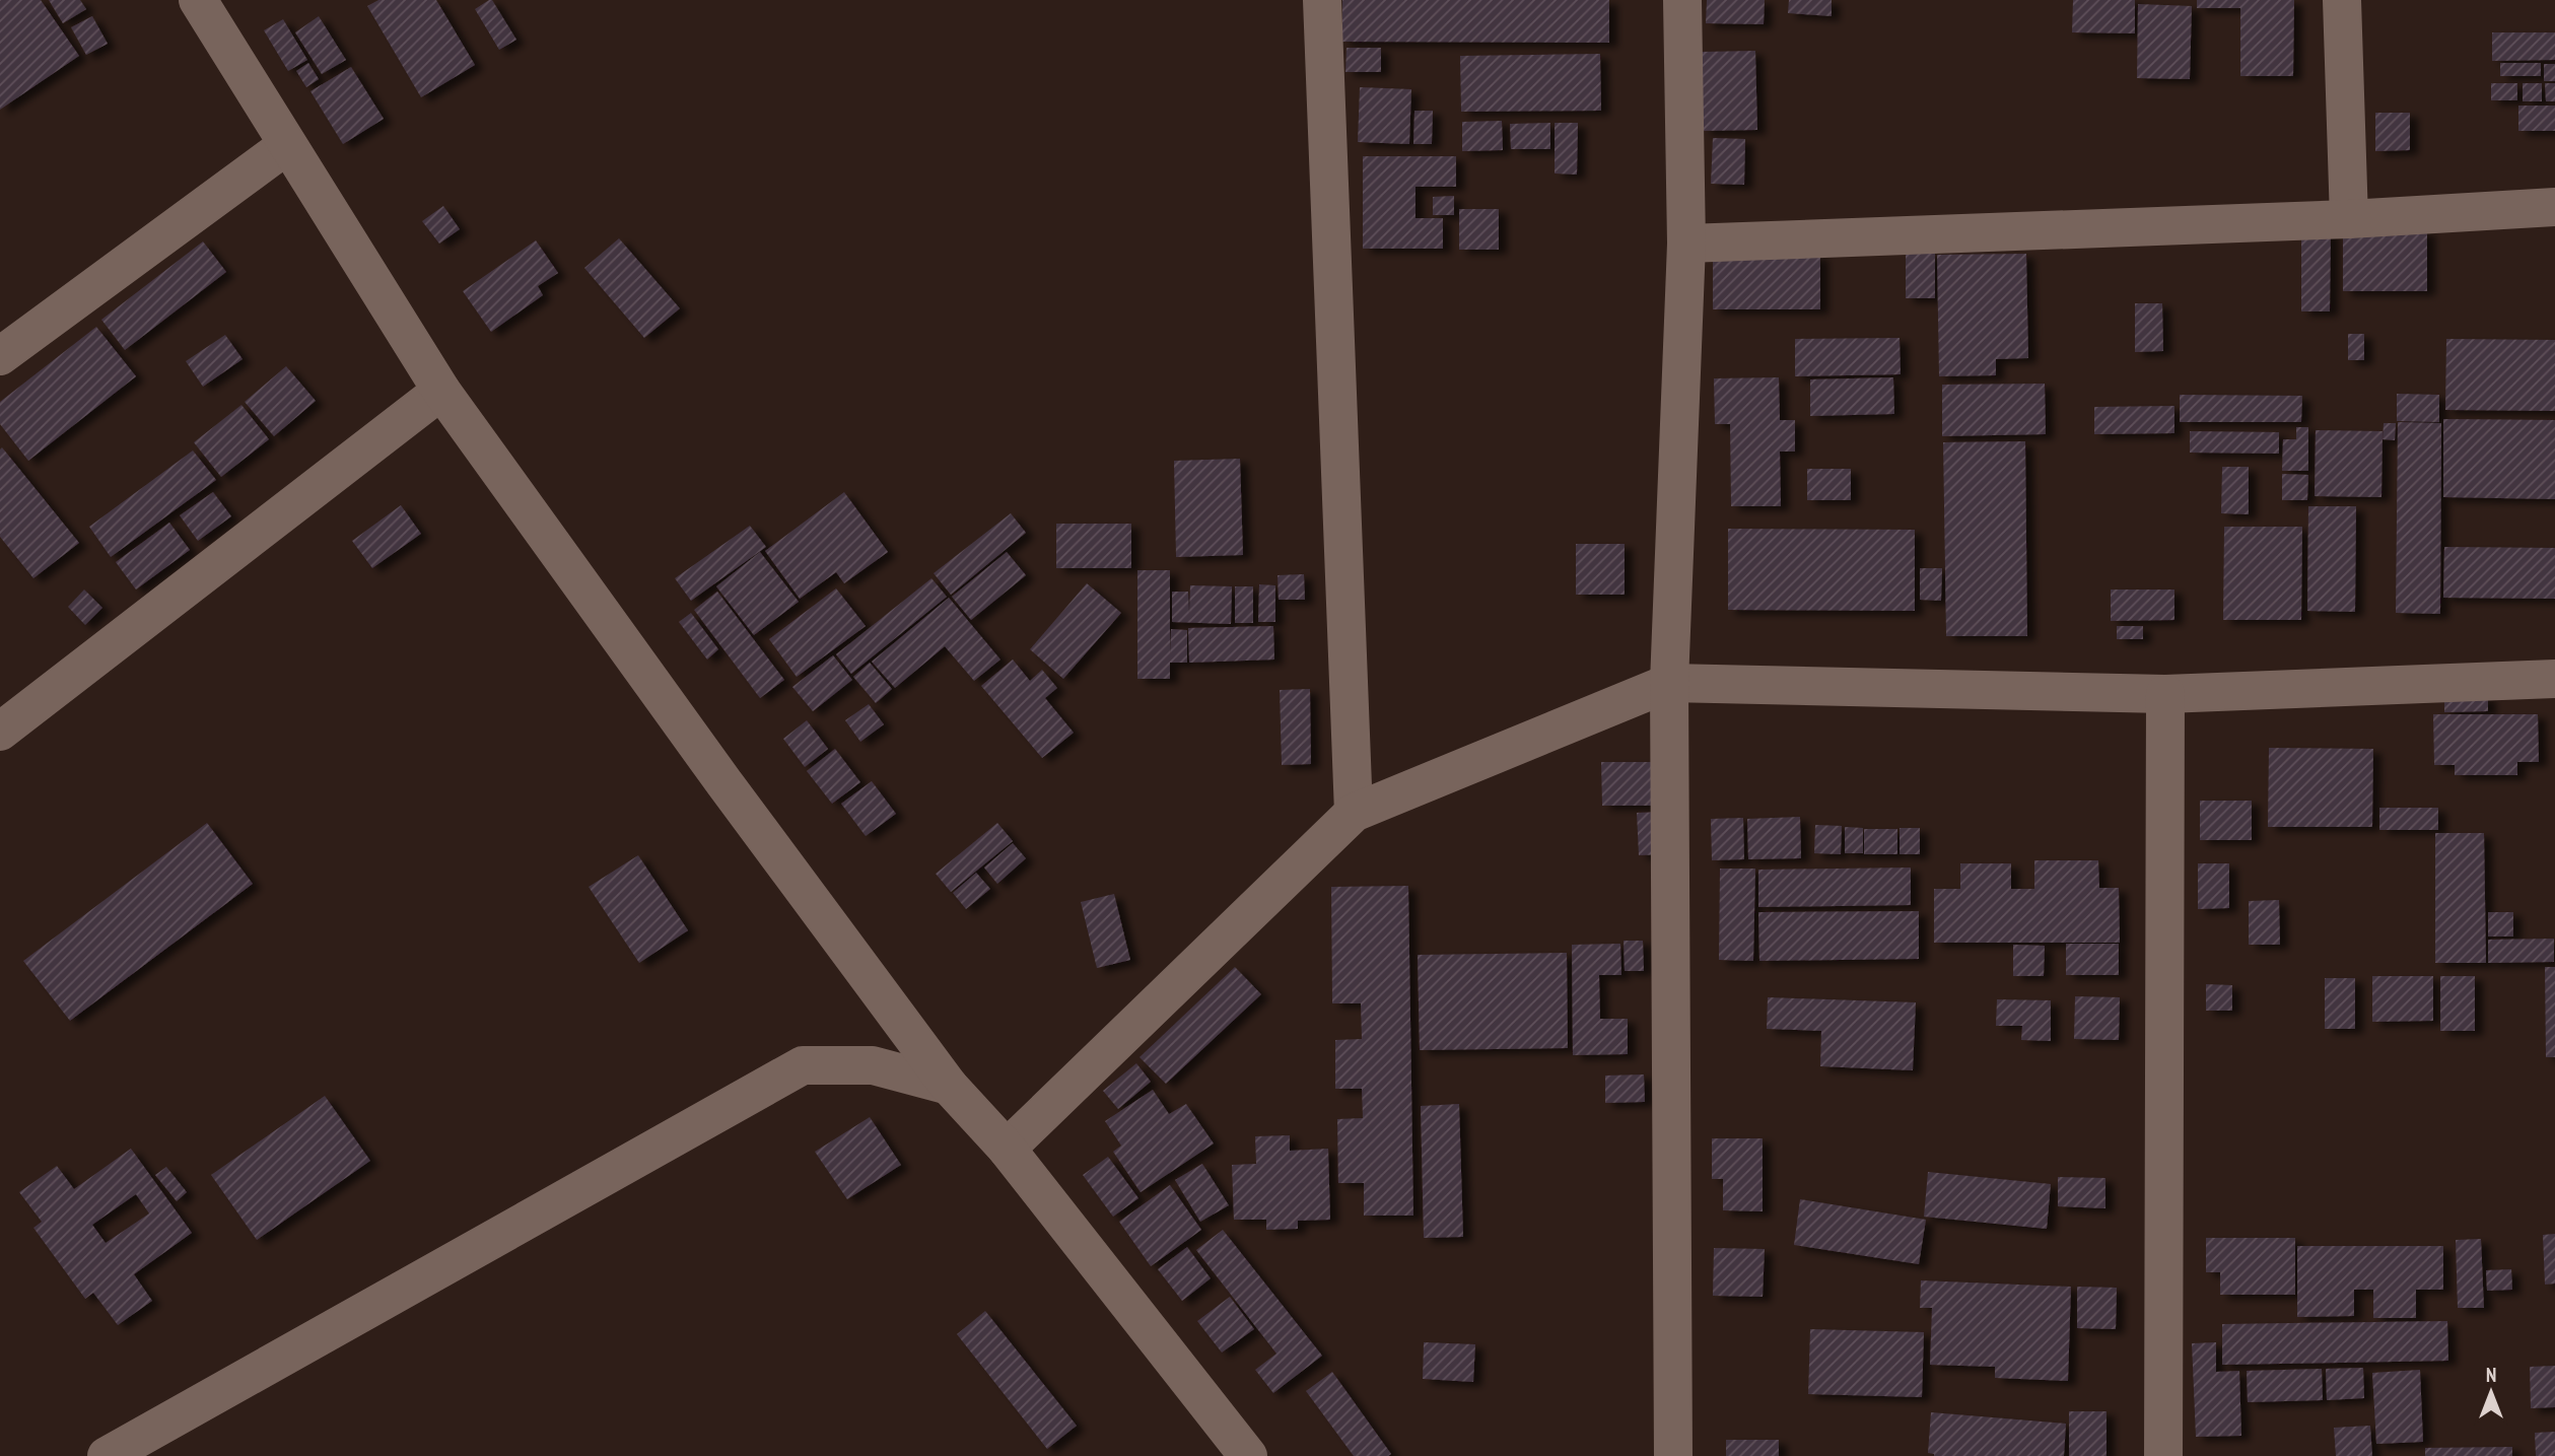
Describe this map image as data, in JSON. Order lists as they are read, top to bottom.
{
  "north": "top"
}
